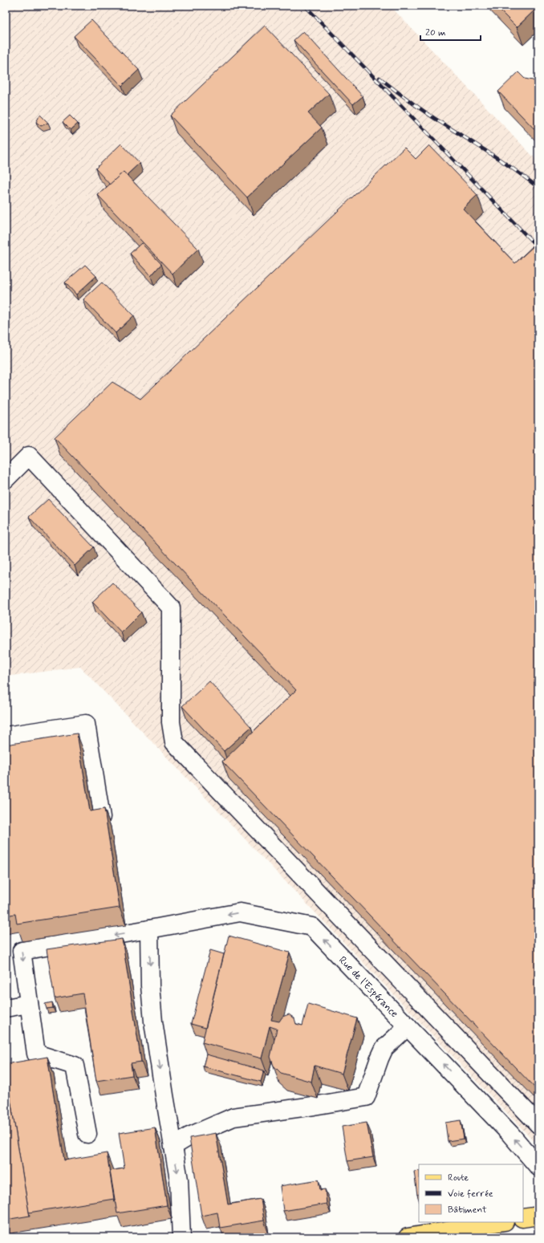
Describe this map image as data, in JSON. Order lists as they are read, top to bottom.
{
  "streets": {
    "lane": ["Rue de l'Espérance"]
  },
  "legend": ["Route", "Voie ferrée", "Bâtiment"],
  "scale_bar": "20 m"
}
